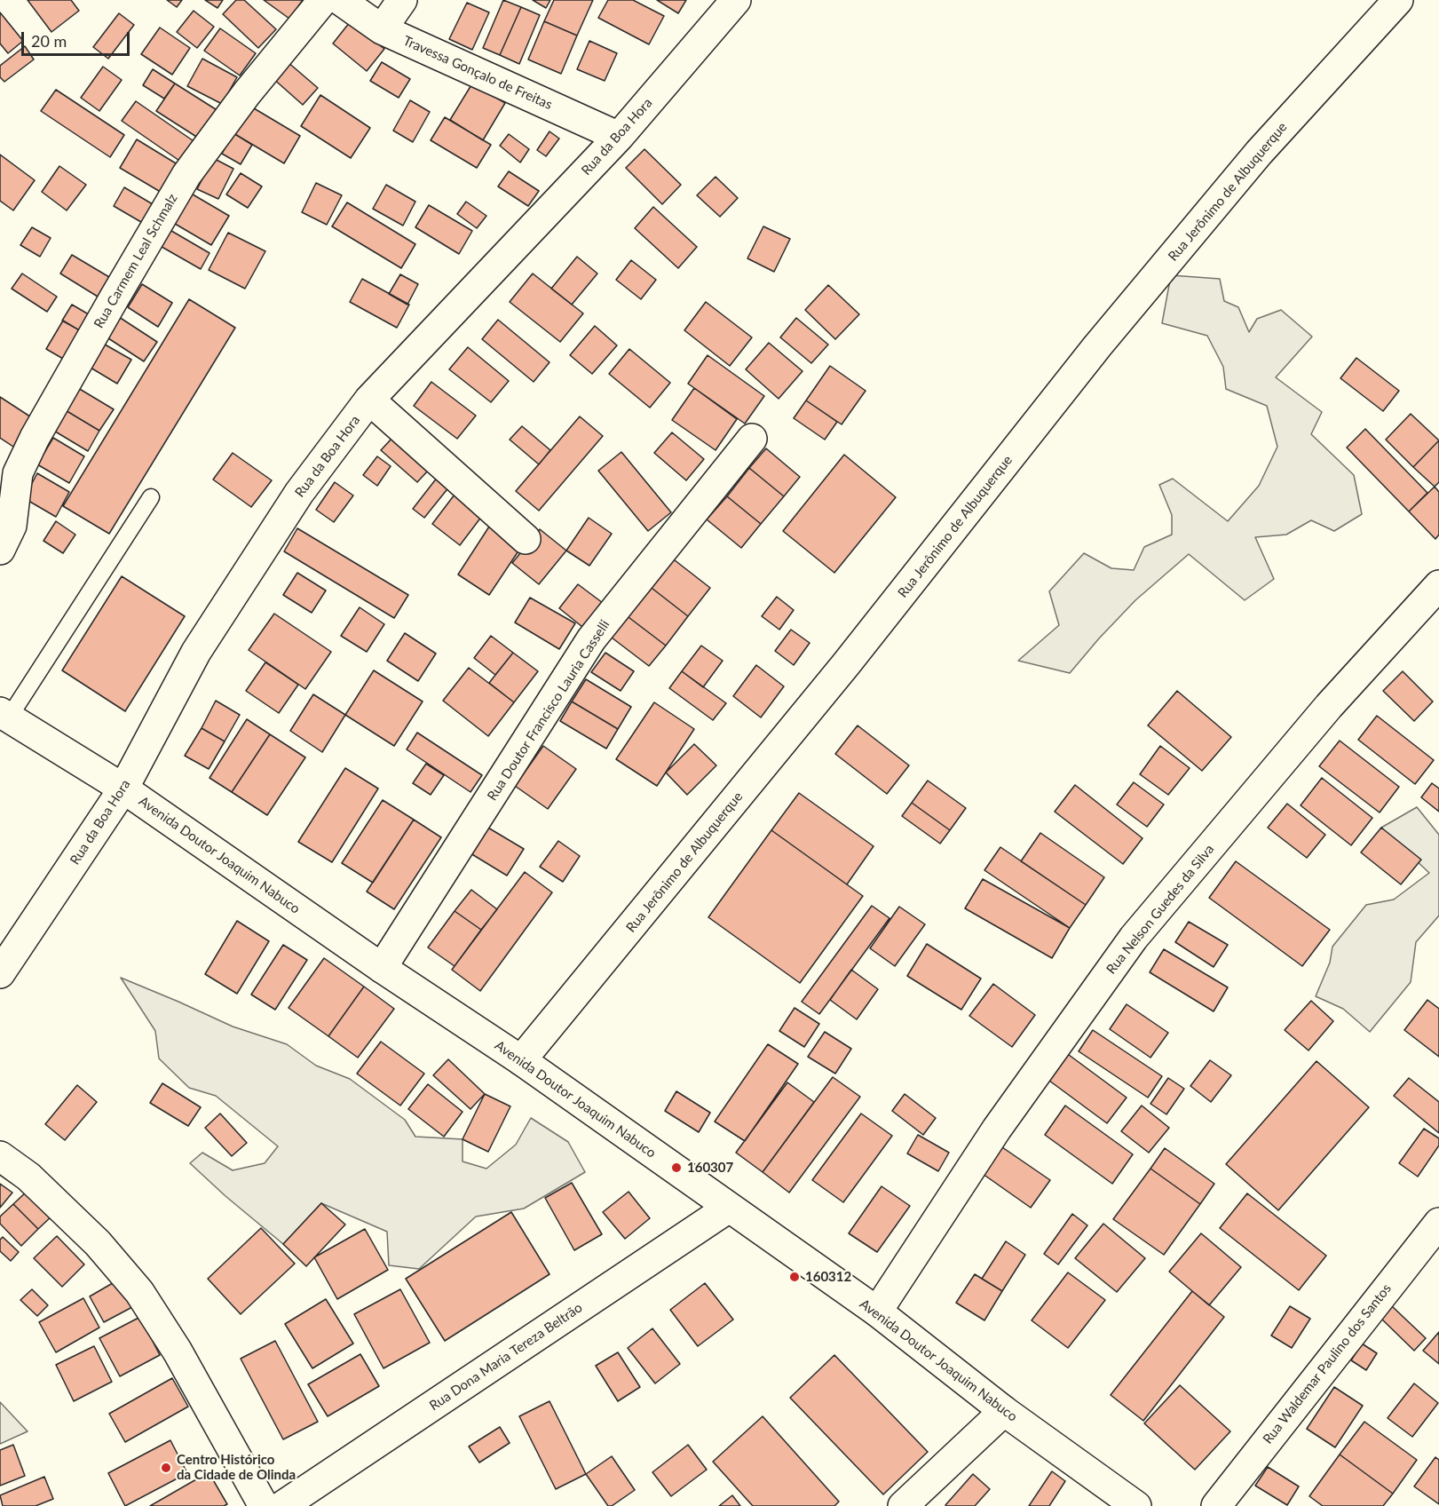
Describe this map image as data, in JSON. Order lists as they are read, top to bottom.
{
  "streets": {
    "street": [
      "Travessa Gonçalo de Freitas",
      "Rua da Boa Hora",
      "Rua Jerônimo de Albuquerque",
      "Rua Carmem Leal Schmalz",
      "Rua Doutor Francisco Lauria Casselli",
      "Avenida Doutor Joaquim Nabuco",
      "Rua Nelson Guedes da Silva",
      "Rua Dona Maria Tereza Beltrão",
      "Rua Waldemar Paulino dos Santos"
    ]
  },
  "crossings": [
    ["Travessa Gonçalo de Freitas", "Rua da Boa Hora"],
    ["Rua da Boa Hora", "Avenida Doutor Joaquim Nabuco"],
    ["Rua Jerônimo de Albuquerque", "Avenida Doutor Joaquim Nabuco"],
    ["Rua Doutor Francisco Lauria Casselli", "Avenida Doutor Joaquim Nabuco"],
    ["Avenida Doutor Joaquim Nabuco", "Rua Nelson Guedes da Silva"],
    ["Avenida Doutor Joaquim Nabuco", "Rua Dona Maria Tereza Beltrão"]
  ],
  "places": ["160307", "160312", "Centro Histórico da Cidade de Olinda"],
  "scale_bar": "20 m"
}
